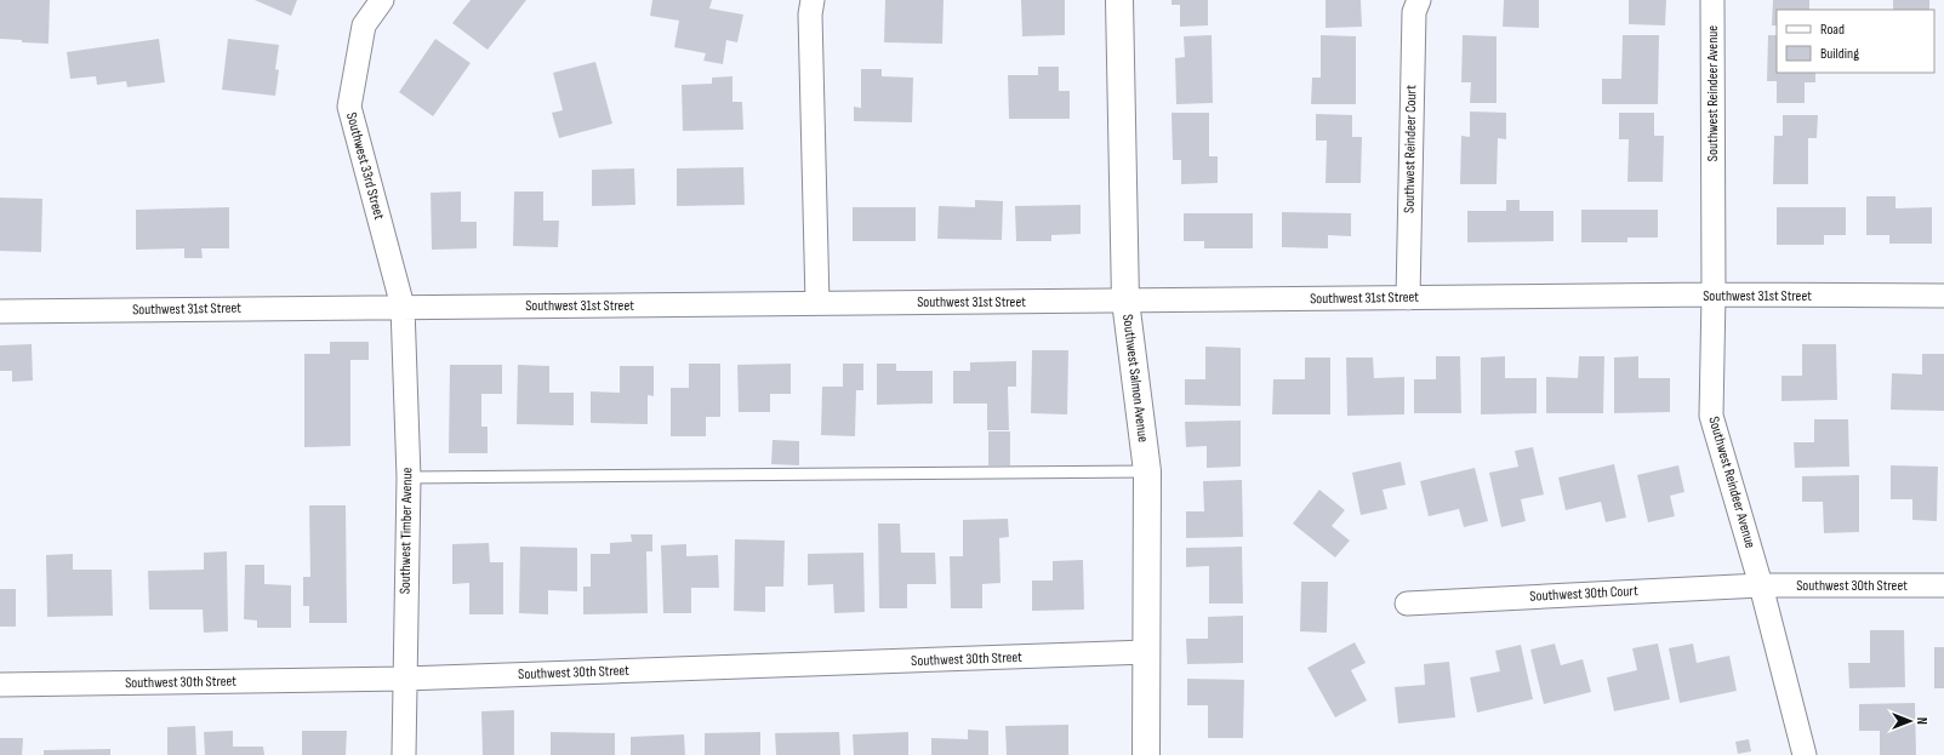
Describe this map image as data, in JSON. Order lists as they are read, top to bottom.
{
  "streets": {
    "street": [
      "Southwest Reindeer Avenue",
      "Southwest Reindeer Court",
      "Southwest 33rd Street",
      "Southwest 31st Street",
      "Southwest Salmon Avenue",
      "Southwest Timber Avenue",
      "Southwest 30th Street",
      "Southwest 30th Court"
    ]
  },
  "crossings": [
    ["Southwest Reindeer Avenue", "Southwest 31st Street"],
    ["Southwest Reindeer Avenue", "Southwest 30th Street"],
    ["Southwest Reindeer Avenue", "Southwest 30th Court"],
    ["Southwest Reindeer Court", "Southwest 31st Street"],
    ["Southwest 33rd Street", "Southwest 31st Street"],
    ["Southwest 33rd Street", "Southwest Timber Avenue"],
    ["Southwest 31st Street", "Southwest Salmon Avenue"],
    ["Southwest 31st Street", "Southwest Timber Avenue"],
    ["Southwest Salmon Avenue", "Southwest 30th Street"],
    ["Southwest Timber Avenue", "Southwest 30th Street"],
    ["Southwest 30th Street", "Southwest 30th Court"]
  ],
  "legend": ["Road", "Building"],
  "north": "right"
}
